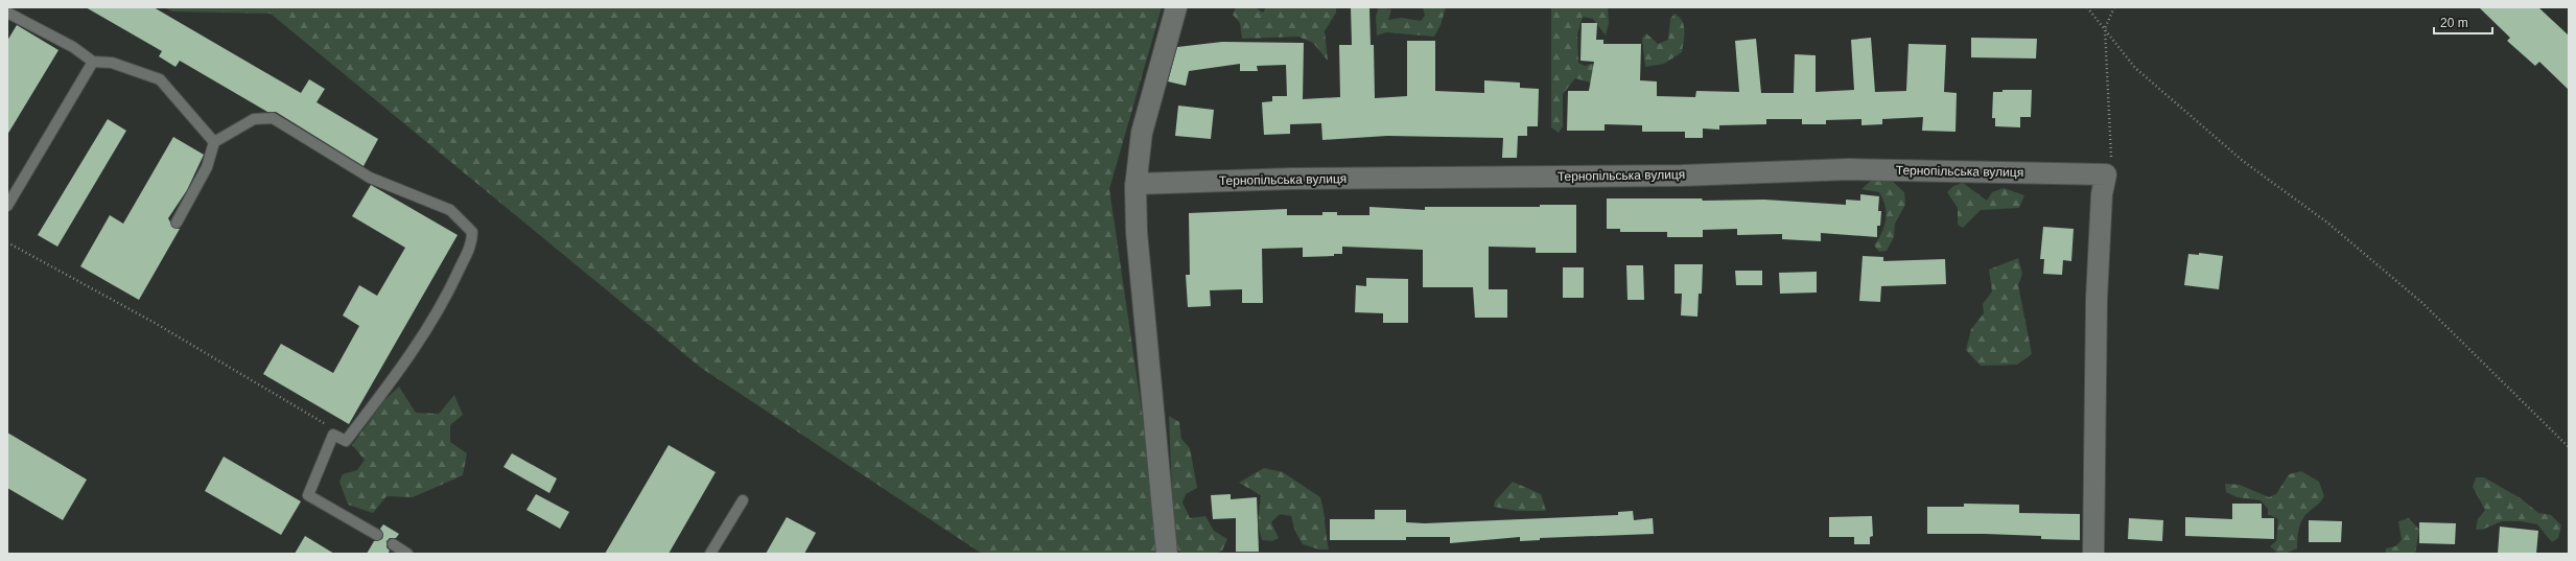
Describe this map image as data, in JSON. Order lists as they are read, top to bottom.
{
  "streets": {
    "street": ["Тернопільська вулиця"]
  },
  "scale_bar": "20 m"
}
